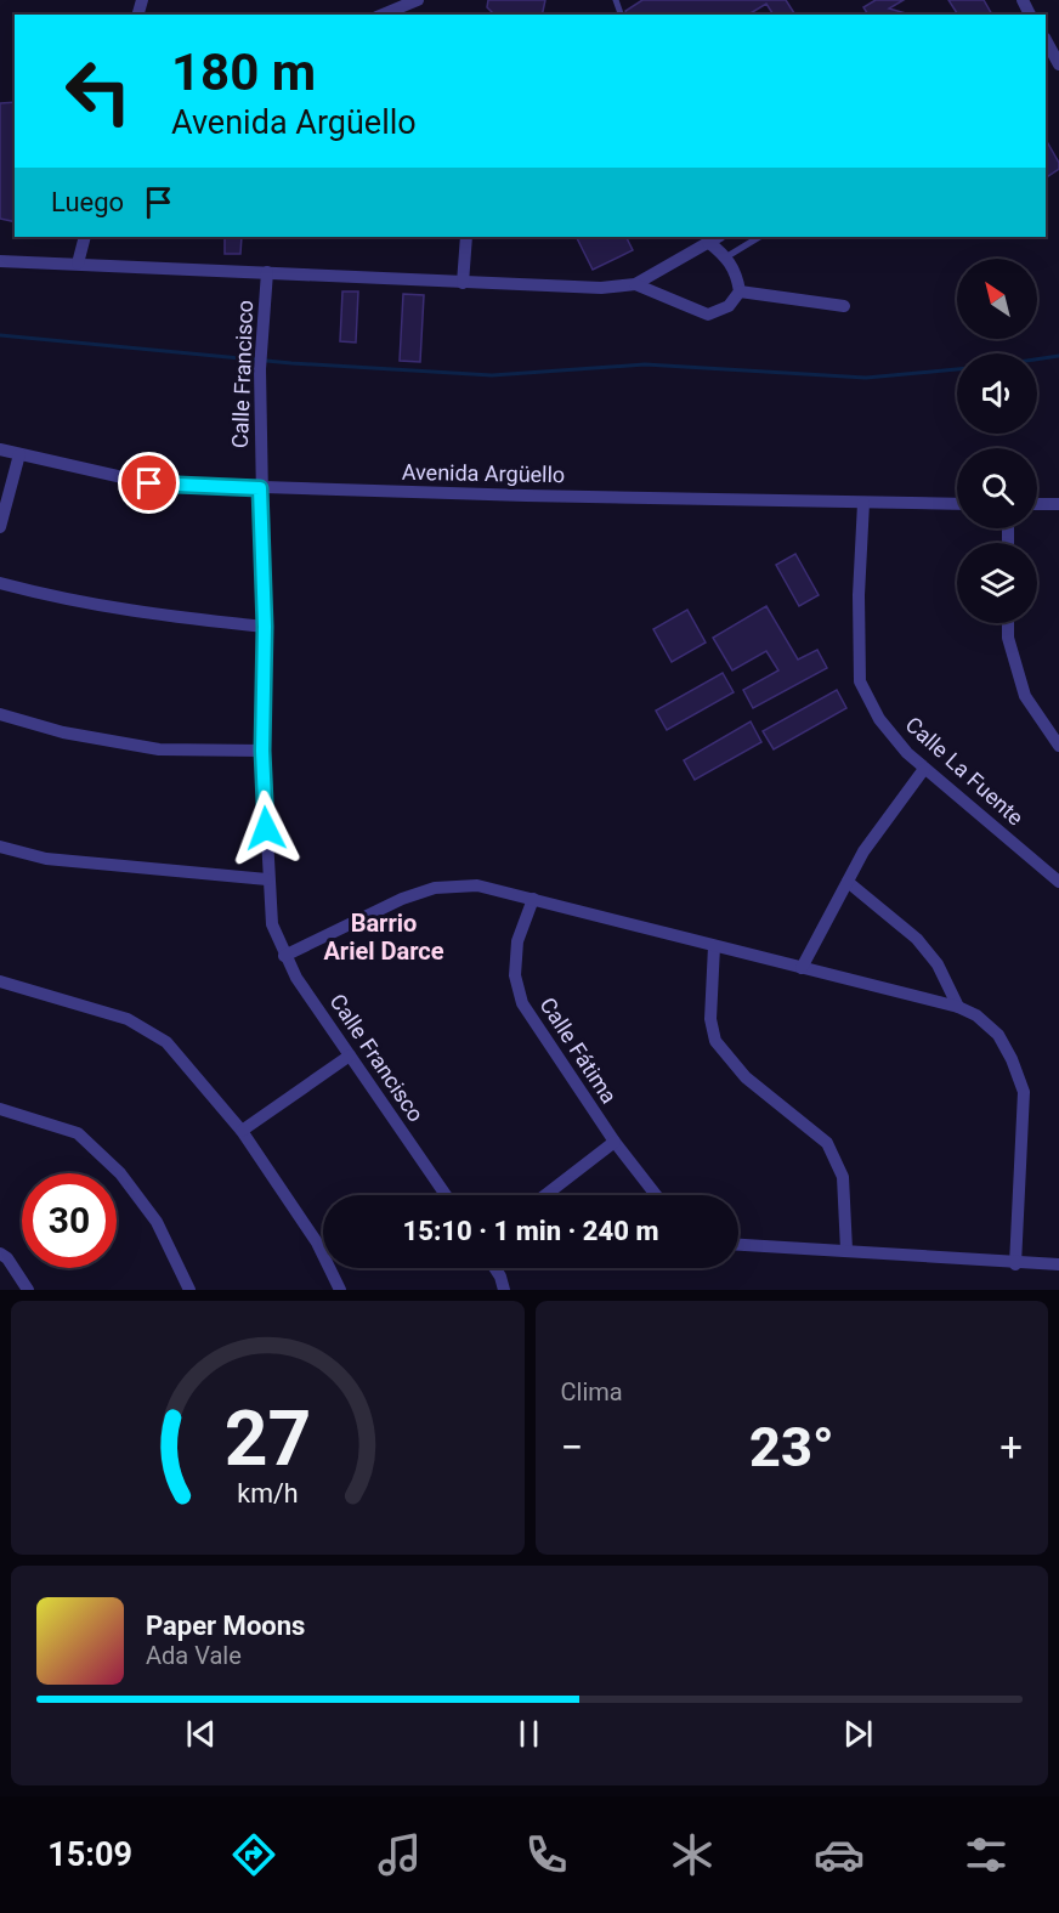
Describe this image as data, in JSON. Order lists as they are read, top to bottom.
{
  "streets": {
    "street": [
      "Calle Francisco",
      "Avenida Argüello",
      "Calle La Fuente",
      "Calle Fátima"
    ]
  },
  "crossings": [
    ["Calle Francisco", "Avenida Argüello"],
    ["Avenida Argüello", "Calle La Fuente"]
  ],
  "districts": ["Barrio Ariel Darce"],
  "north": "top left",
  "page": {
    "turn": ["180 m", "Avenida Argüello"],
    "then": "Luego",
    "limit": "30",
    "trip": "15:10 · 1 min · 240 m",
    "tile": "Clima",
    "heat": ["−", "23°", "+"],
    "song": ["Paper Moons", "Ada Vale"],
    "tabs": "15:09",
    "gauge": ["27", "km/h"]
  }
}
